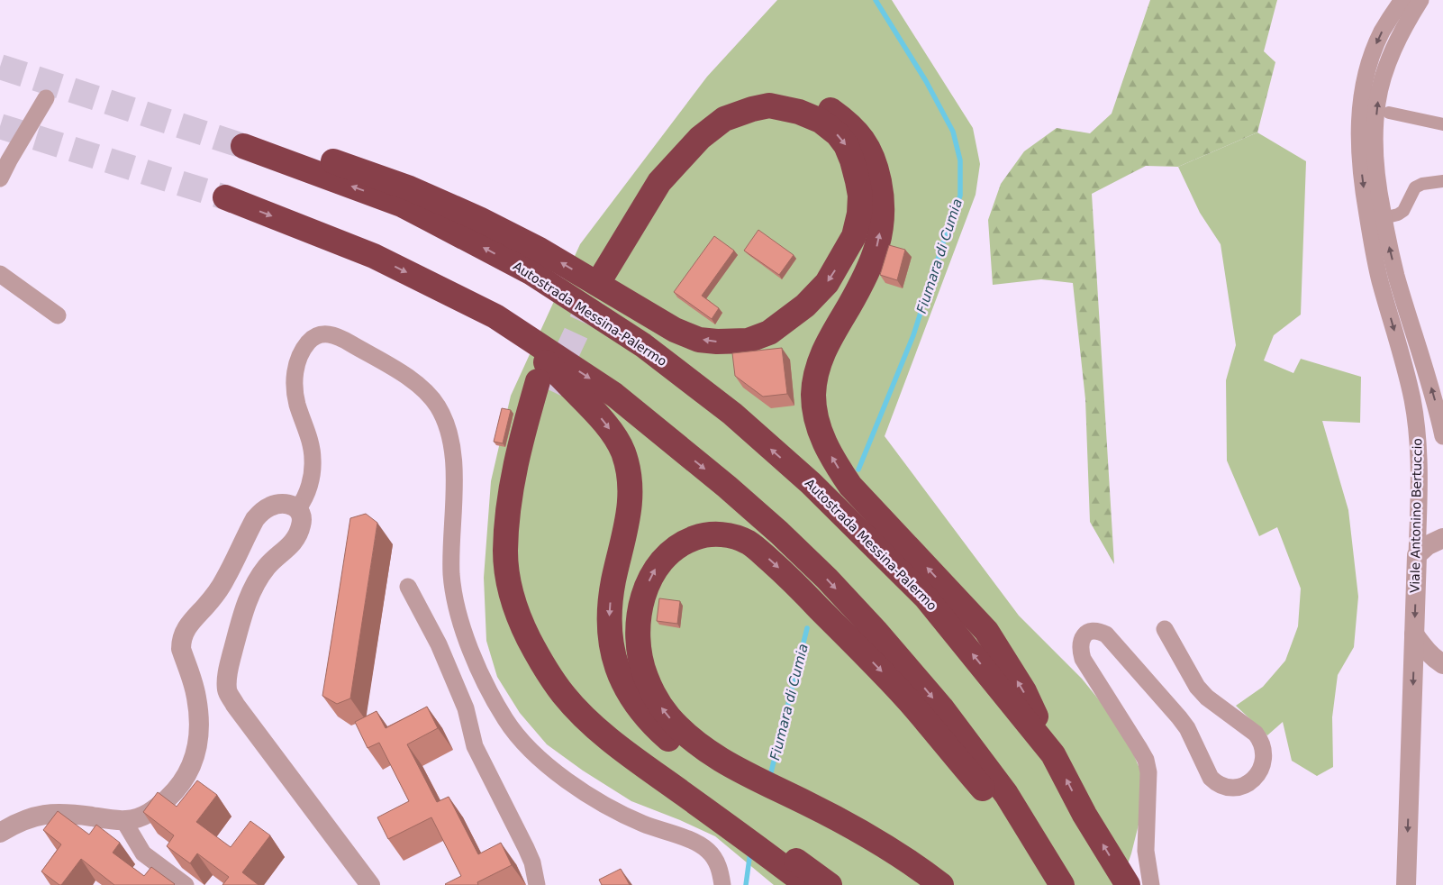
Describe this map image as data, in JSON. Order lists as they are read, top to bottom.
{
  "streets": {
    "highway": ["Autostrada Messina-Palermo"],
    "street": ["Viale Antonino Bertuccio"]
  },
  "water": ["Fiumara di Cumia"]
}
